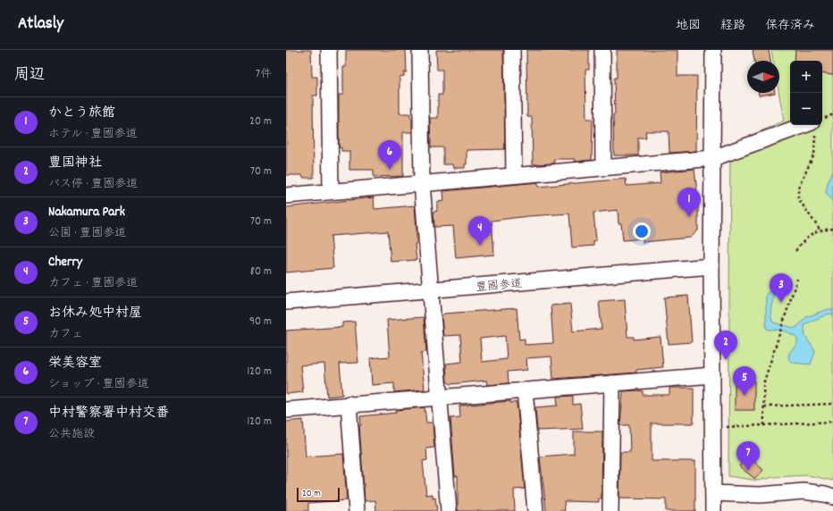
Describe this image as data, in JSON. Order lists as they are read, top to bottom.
{
  "streets": {
    "street": ["豊國参道"]
  },
  "scale_bar": "20 m",
  "north": "right",
  "page": {
    "header": "Atlasly",
    "nav": ["地図", "経路", "保存済み"],
    "heading": ["周辺", "7件"],
    "map_buttons": ["+", "−"],
    "list": [
      {
        "mark": "1",
        "name": "かとう旅館",
        "note": "ホテル · 豊國参道",
        "value": "20 m"
      },
      {
        "mark": "2",
        "name": "豊国神社",
        "note": "バス停 · 豊國参道",
        "value": "70 m"
      },
      {
        "mark": "3",
        "name": "Nakamura Park",
        "note": "公園 · 豊國参道",
        "value": "70 m"
      },
      {
        "mark": "4",
        "name": "Cherry",
        "note": "カフェ · 豊國参道",
        "value": "80 m"
      },
      {
        "mark": "5",
        "name": "お休み処中村屋",
        "note": "カフェ",
        "value": "90 m"
      },
      {
        "mark": "6",
        "name": "栄美容室",
        "note": "ショップ · 豊國参道",
        "value": "120 m"
      },
      {
        "mark": "7",
        "name": "中村警察署中村交番",
        "note": "公共施設",
        "value": "120 m"
      }
    ],
    "pins": [
      "6",
      "1",
      "4",
      "3",
      "2",
      "5",
      "7"
    ],
    "scale": "20 m"
  }
}
